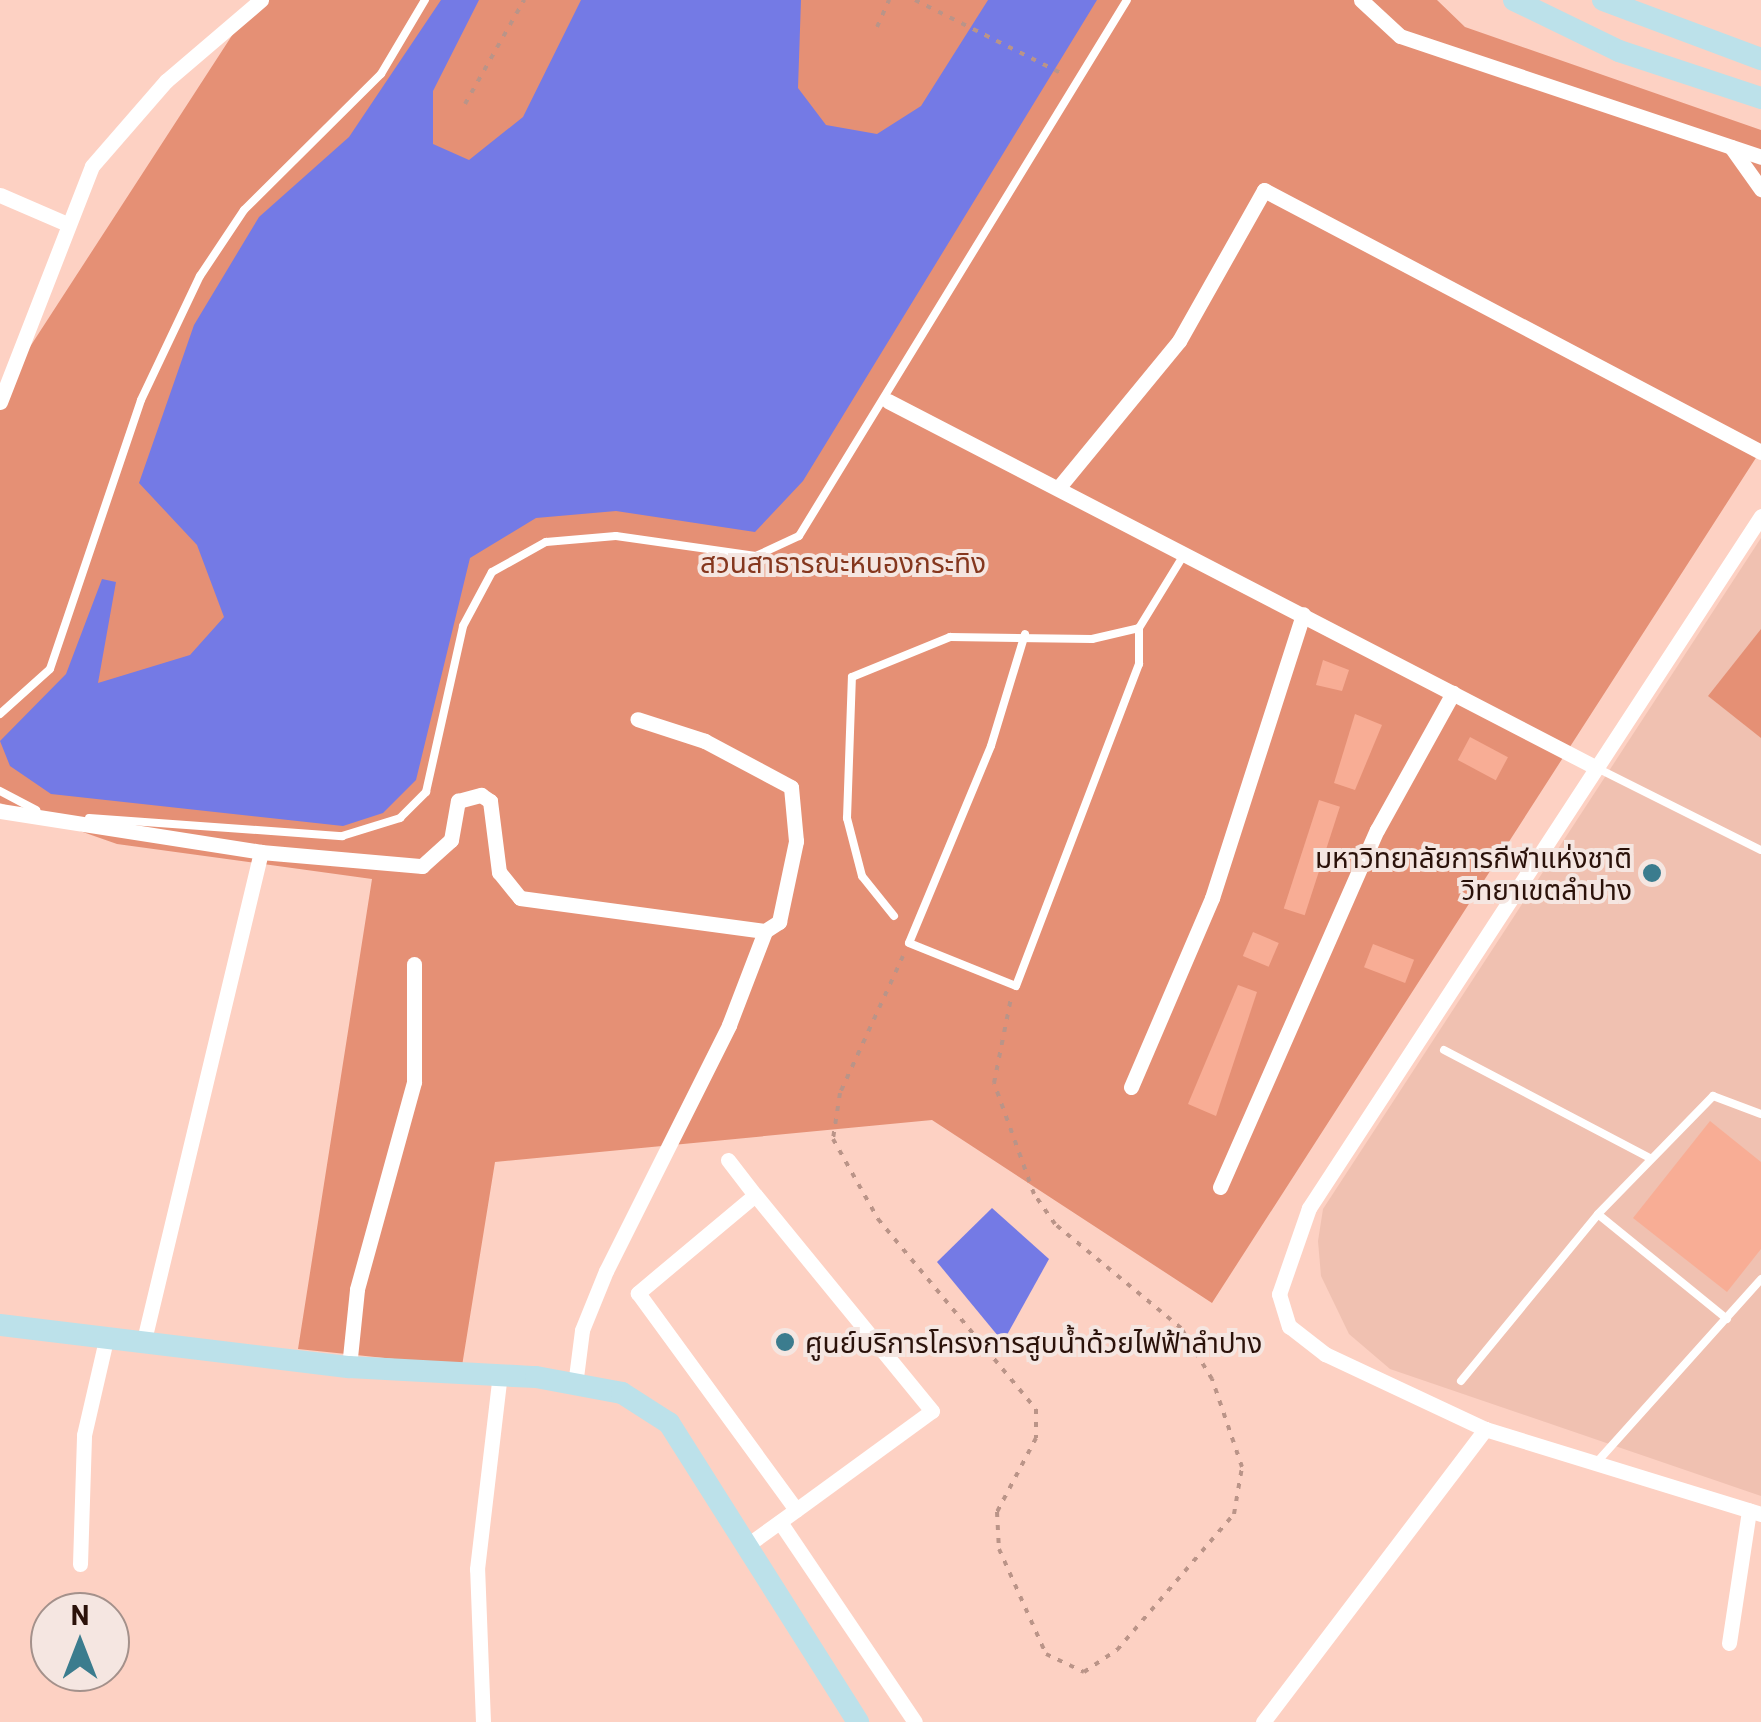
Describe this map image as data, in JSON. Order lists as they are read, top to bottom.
{
  "parks": ["สวนสาธารณะหนองกระทิง"],
  "places": ["มหาวิทยาลัยการกีฬาแห่งชาติ วิทยาเขตลำปาง", "ศูนย์บริการโครงการสูบน้ำด้วยไฟฟ้าลําปาง"],
  "north": "top"
}
